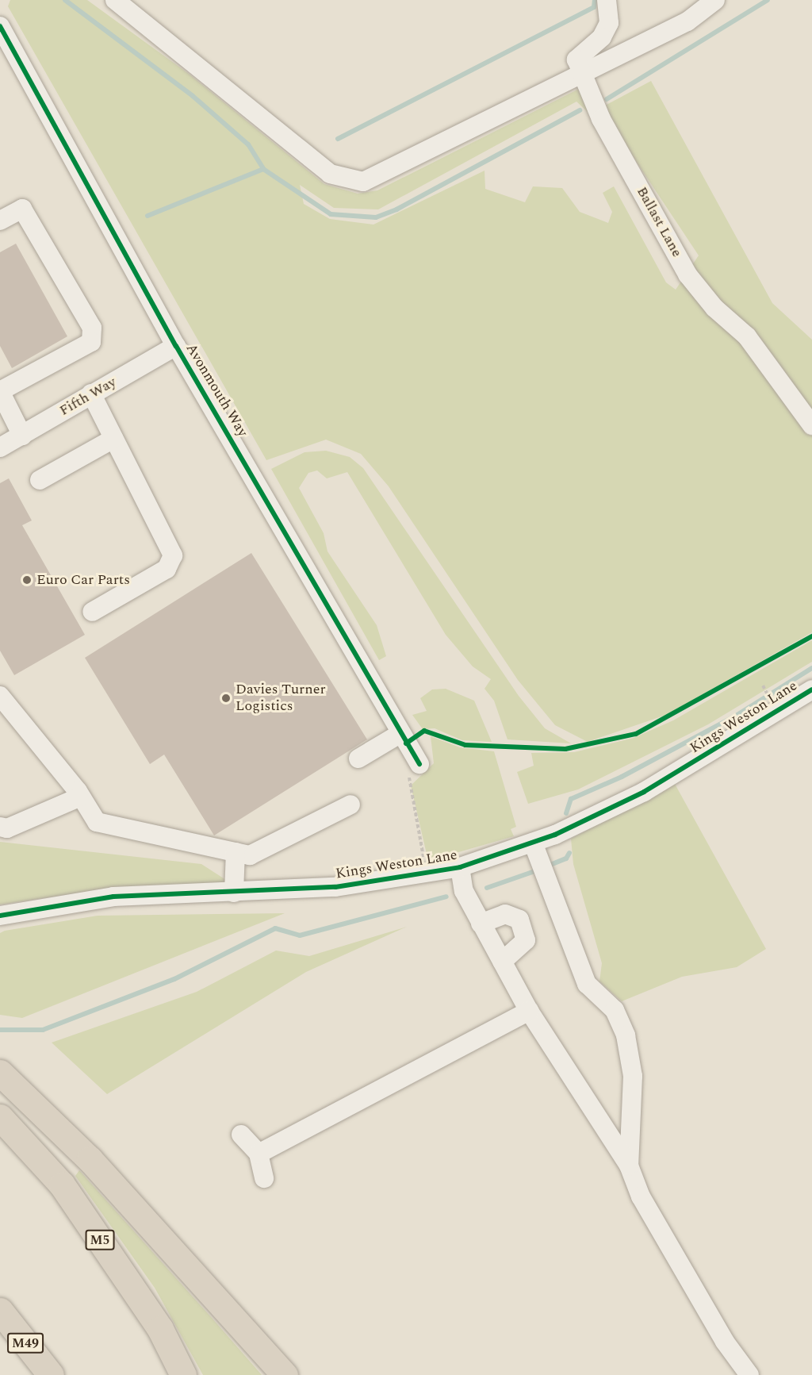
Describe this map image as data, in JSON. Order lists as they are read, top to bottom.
{
  "streets": {
    "highway": ["M5", "M49"],
    "street": [
      "Ballast Lane",
      "Avonmouth Way",
      "Fifth Way",
      "Kings Weston Lane"
    ]
  },
  "crossings": [
    ["Avonmouth Way", "Fifth Way"]
  ],
  "places": ["Euro Car Parts", "Davies Turner Logistics"]
}
